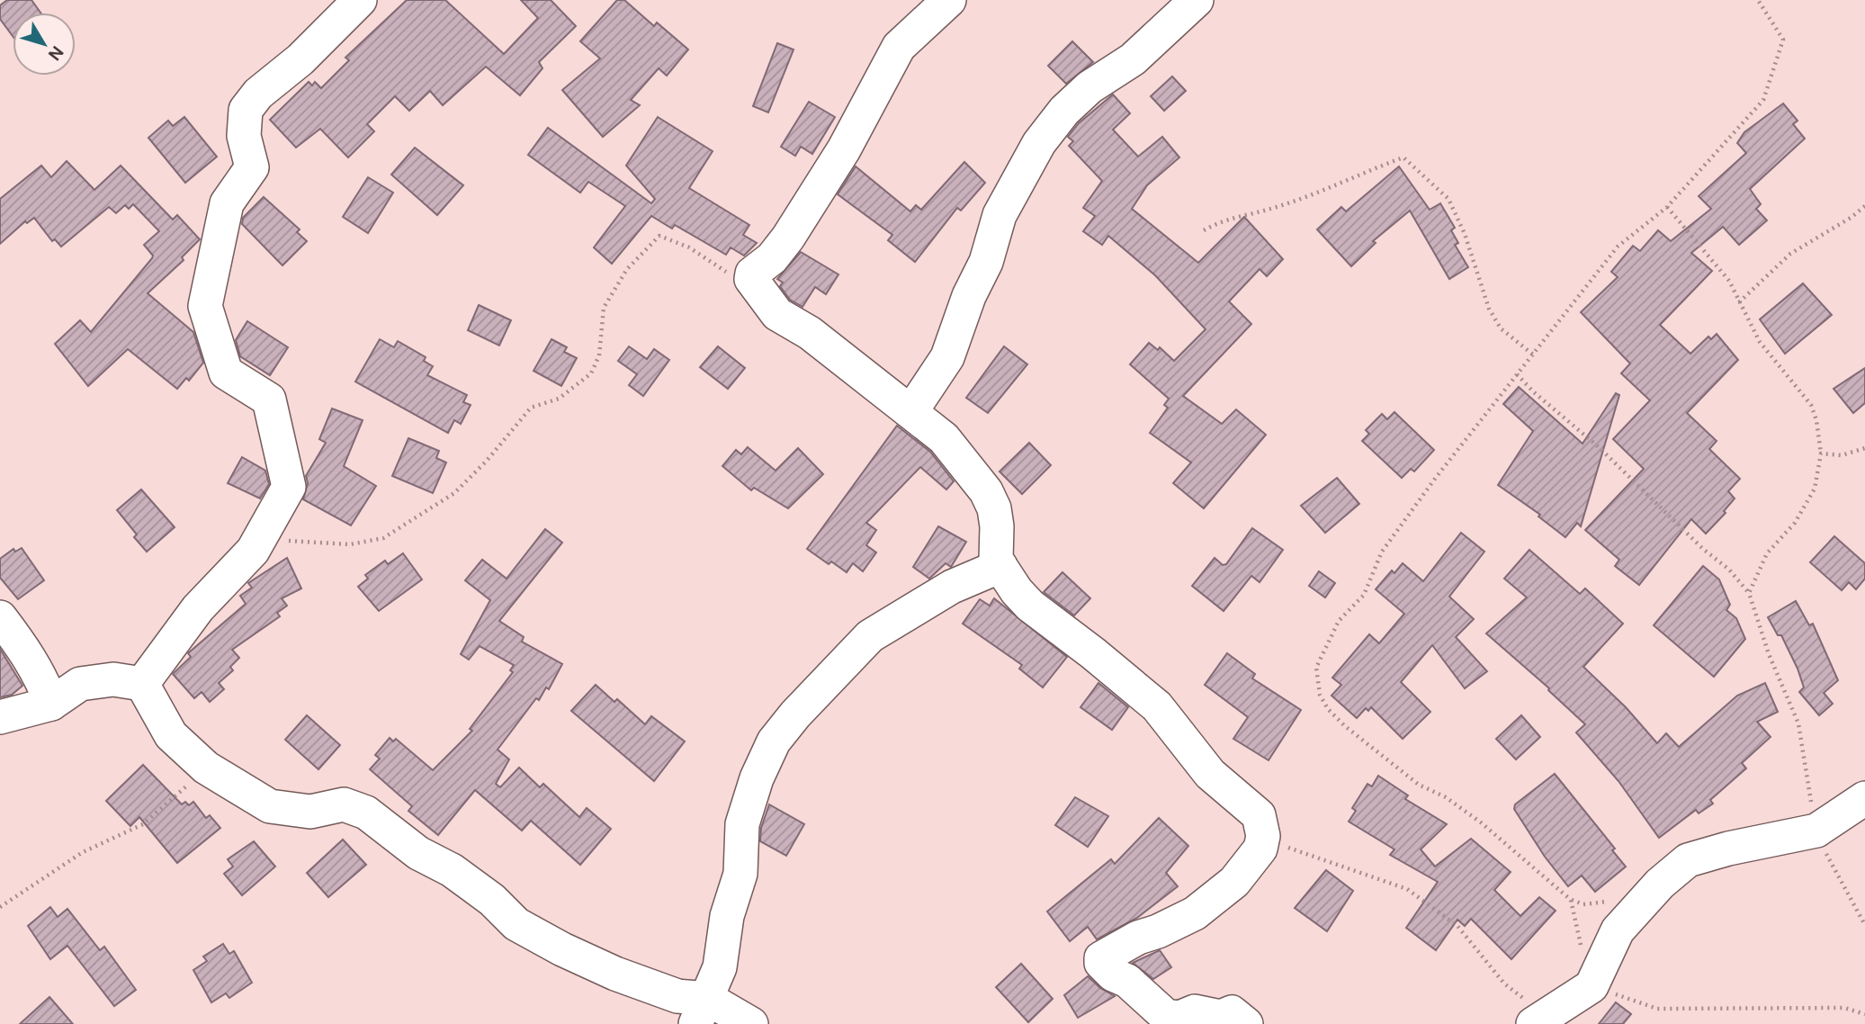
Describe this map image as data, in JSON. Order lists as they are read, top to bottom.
{
  "north": "bottom right"
}
